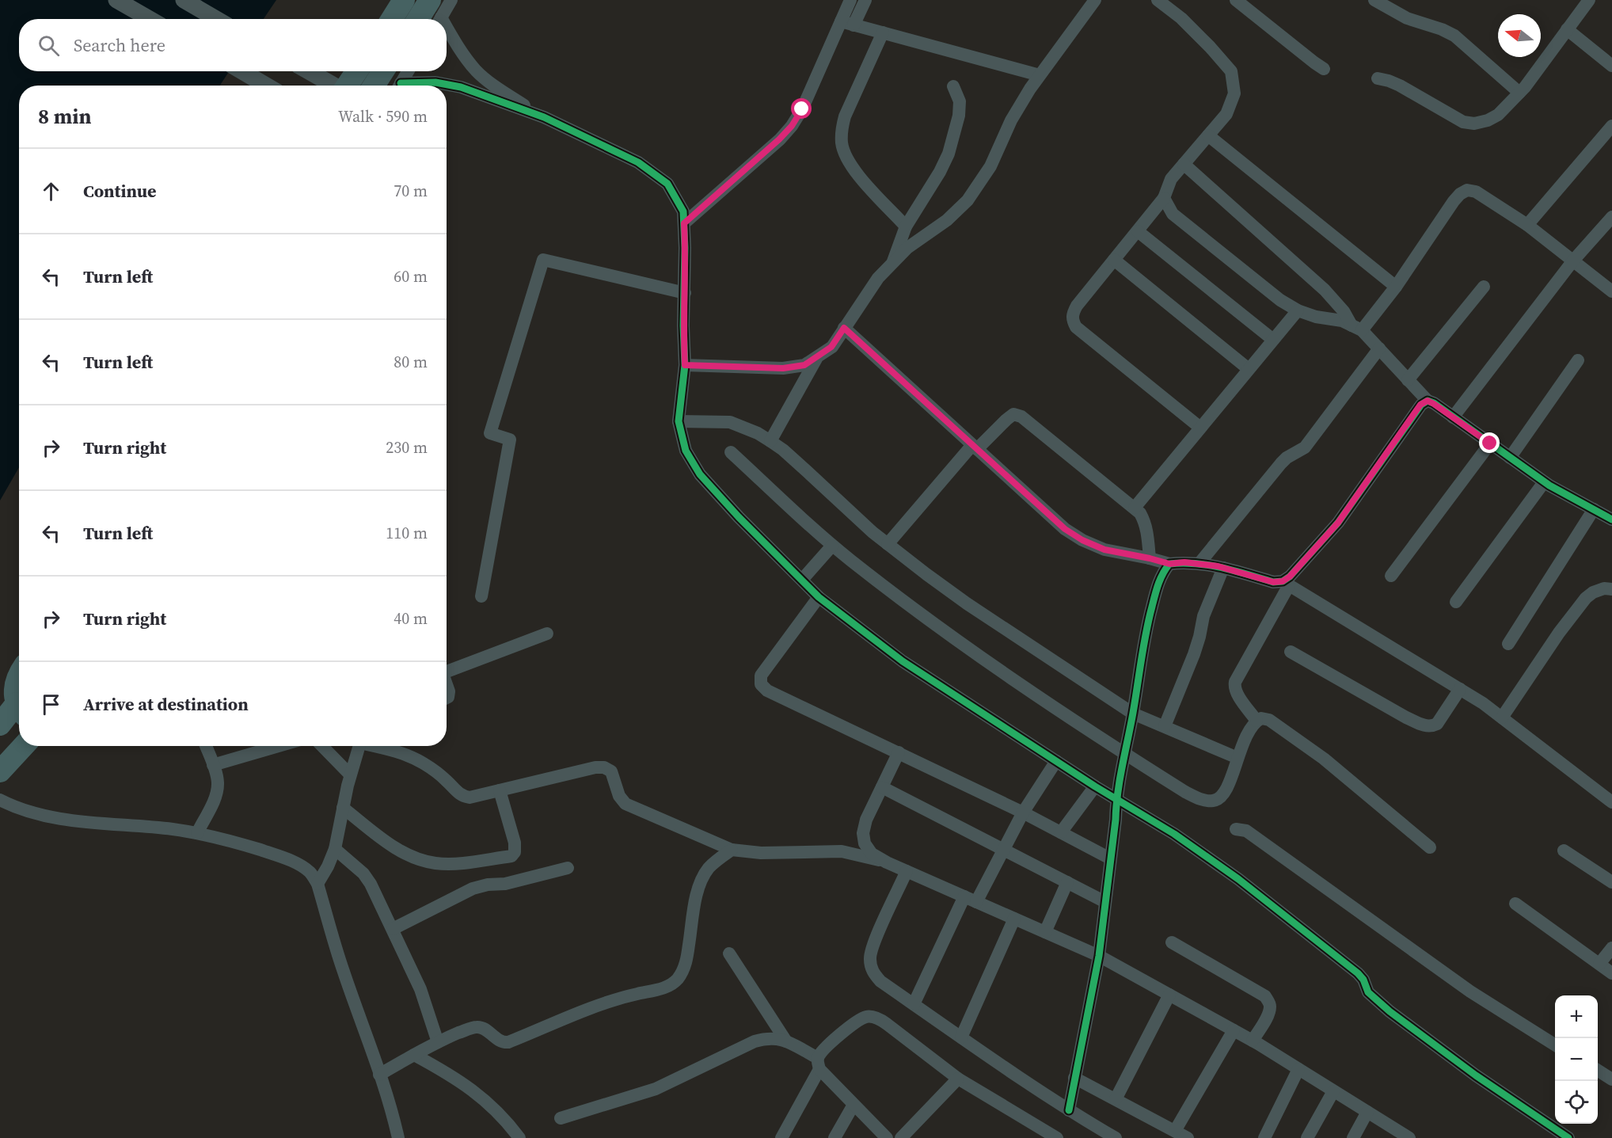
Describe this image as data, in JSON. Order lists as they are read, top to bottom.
{
  "north": "left",
  "page": {
    "search": "Search here",
    "heading": ["8 min", "Walk · 590 m"],
    "list": [
      ["Continue", "70 m"],
      ["Turn left", "60 m"],
      ["Turn left", "80 m"],
      ["Turn right", "230 m"],
      ["Turn left", "110 m"],
      ["Turn right", "40 m"],
      "Arrive at destination"
    ],
    "map_buttons": ["+", "−"]
  }
}
